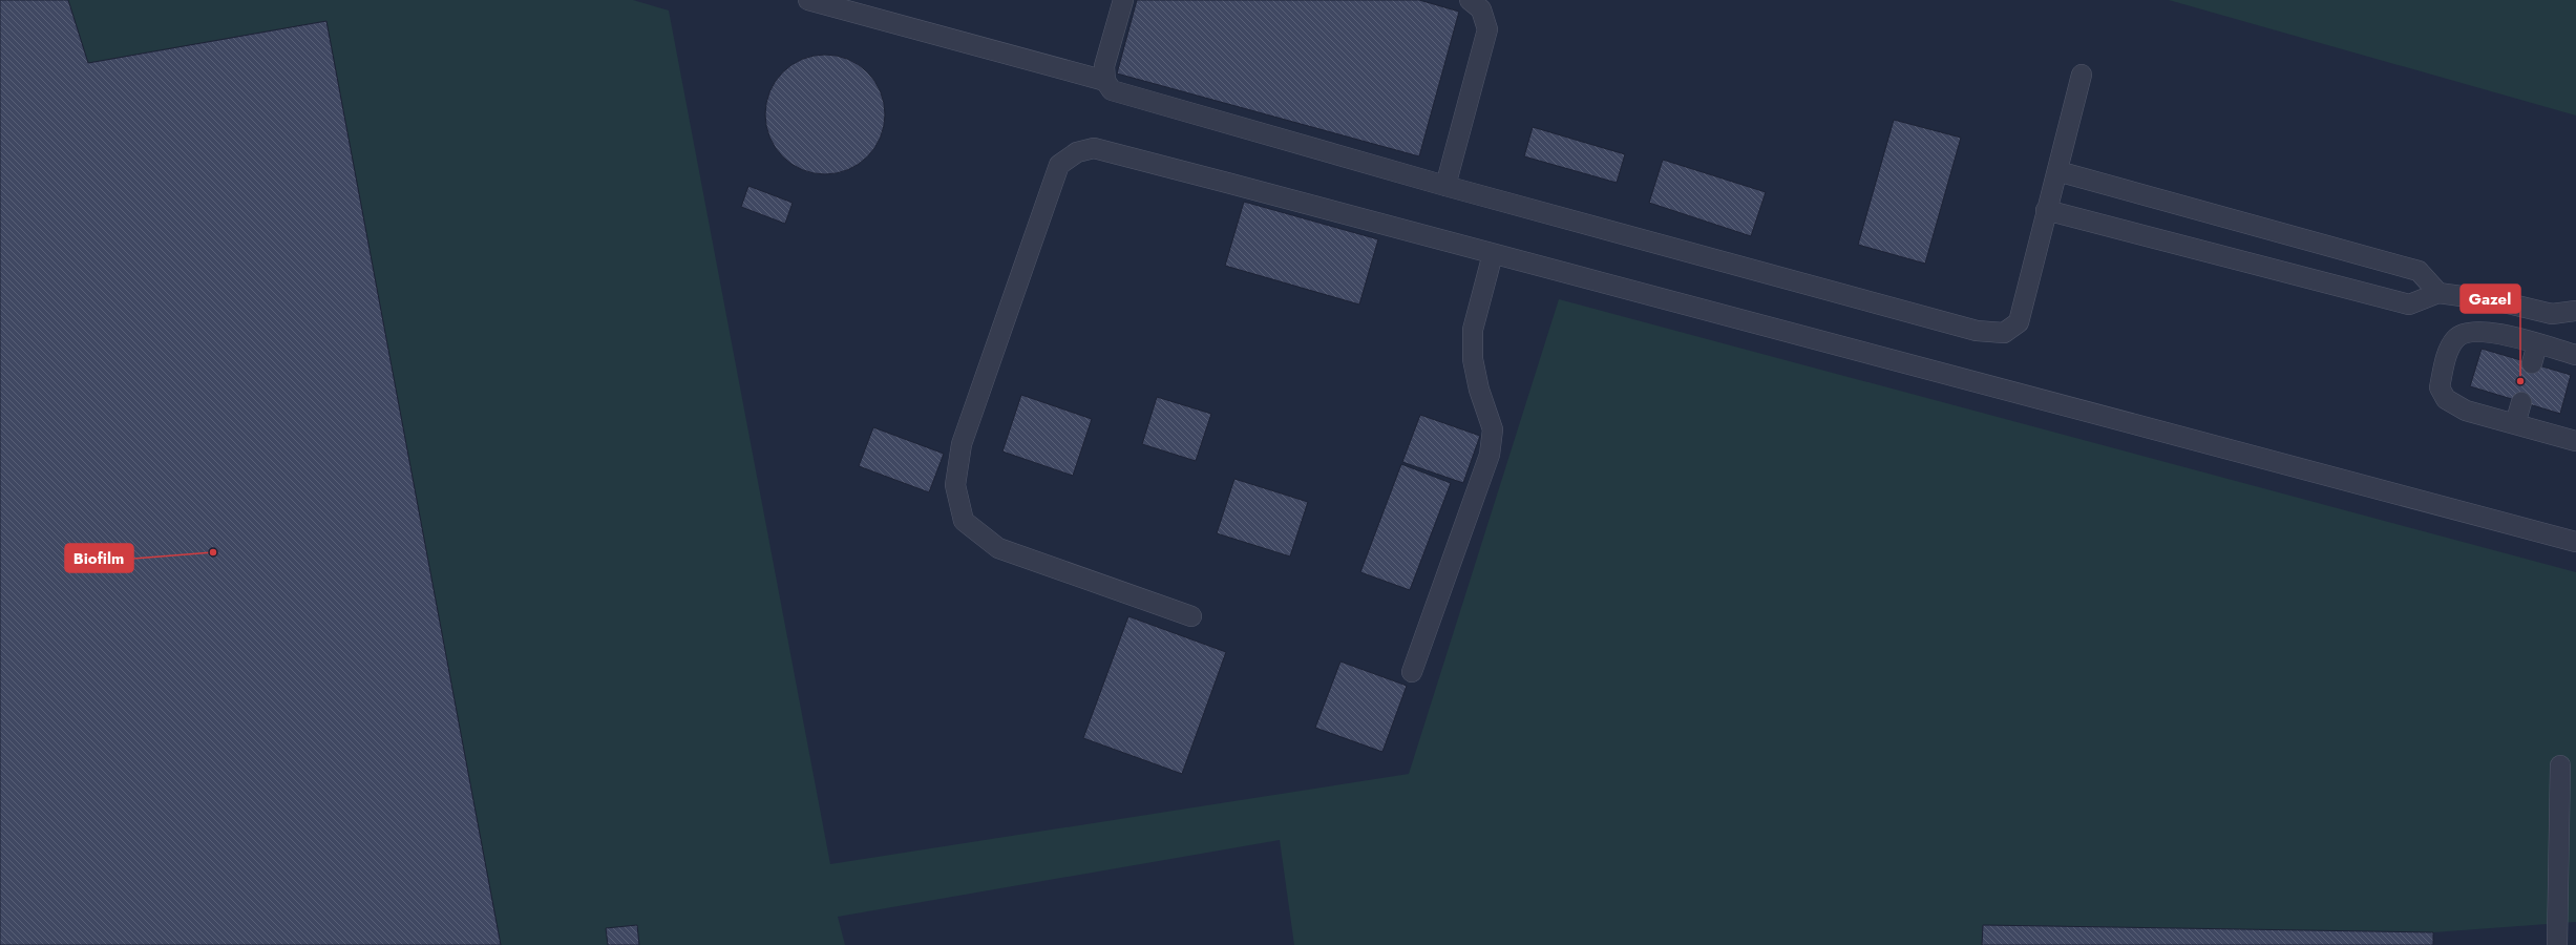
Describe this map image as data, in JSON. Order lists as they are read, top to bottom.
{
  "places": ["Gazel", "Biofilm"]
}
